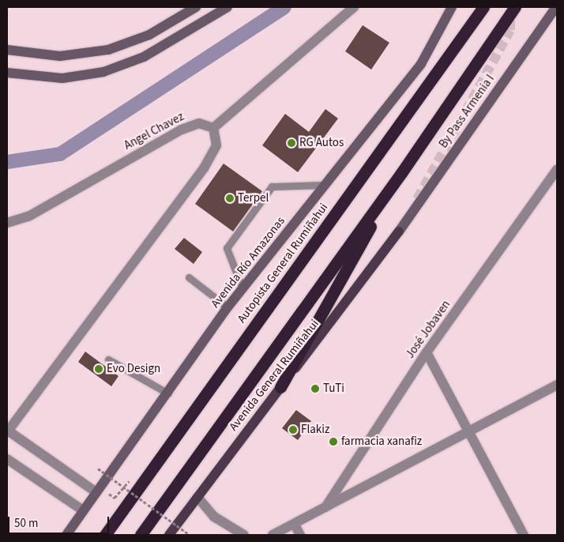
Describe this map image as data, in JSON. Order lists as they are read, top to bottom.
{
  "streets": {
    "highway": ["Autopista General Rumiñahui"],
    "main road": ["By Pass Armenia I", "Avenida Río Amazonas", "Avenida General Rumiñahui"],
    "street": ["Angel Chavez", "José Jobaven"]
  },
  "crossings": [
    ["By Pass Armenia I", "Avenida General Rumiñahui"]
  ],
  "places": [
    "RG Autos",
    "Terpel",
    "Evo Design",
    "TuTi",
    "Flakiz",
    "farmacia xanafiz"
  ],
  "scale_bar": "50 m"
}
